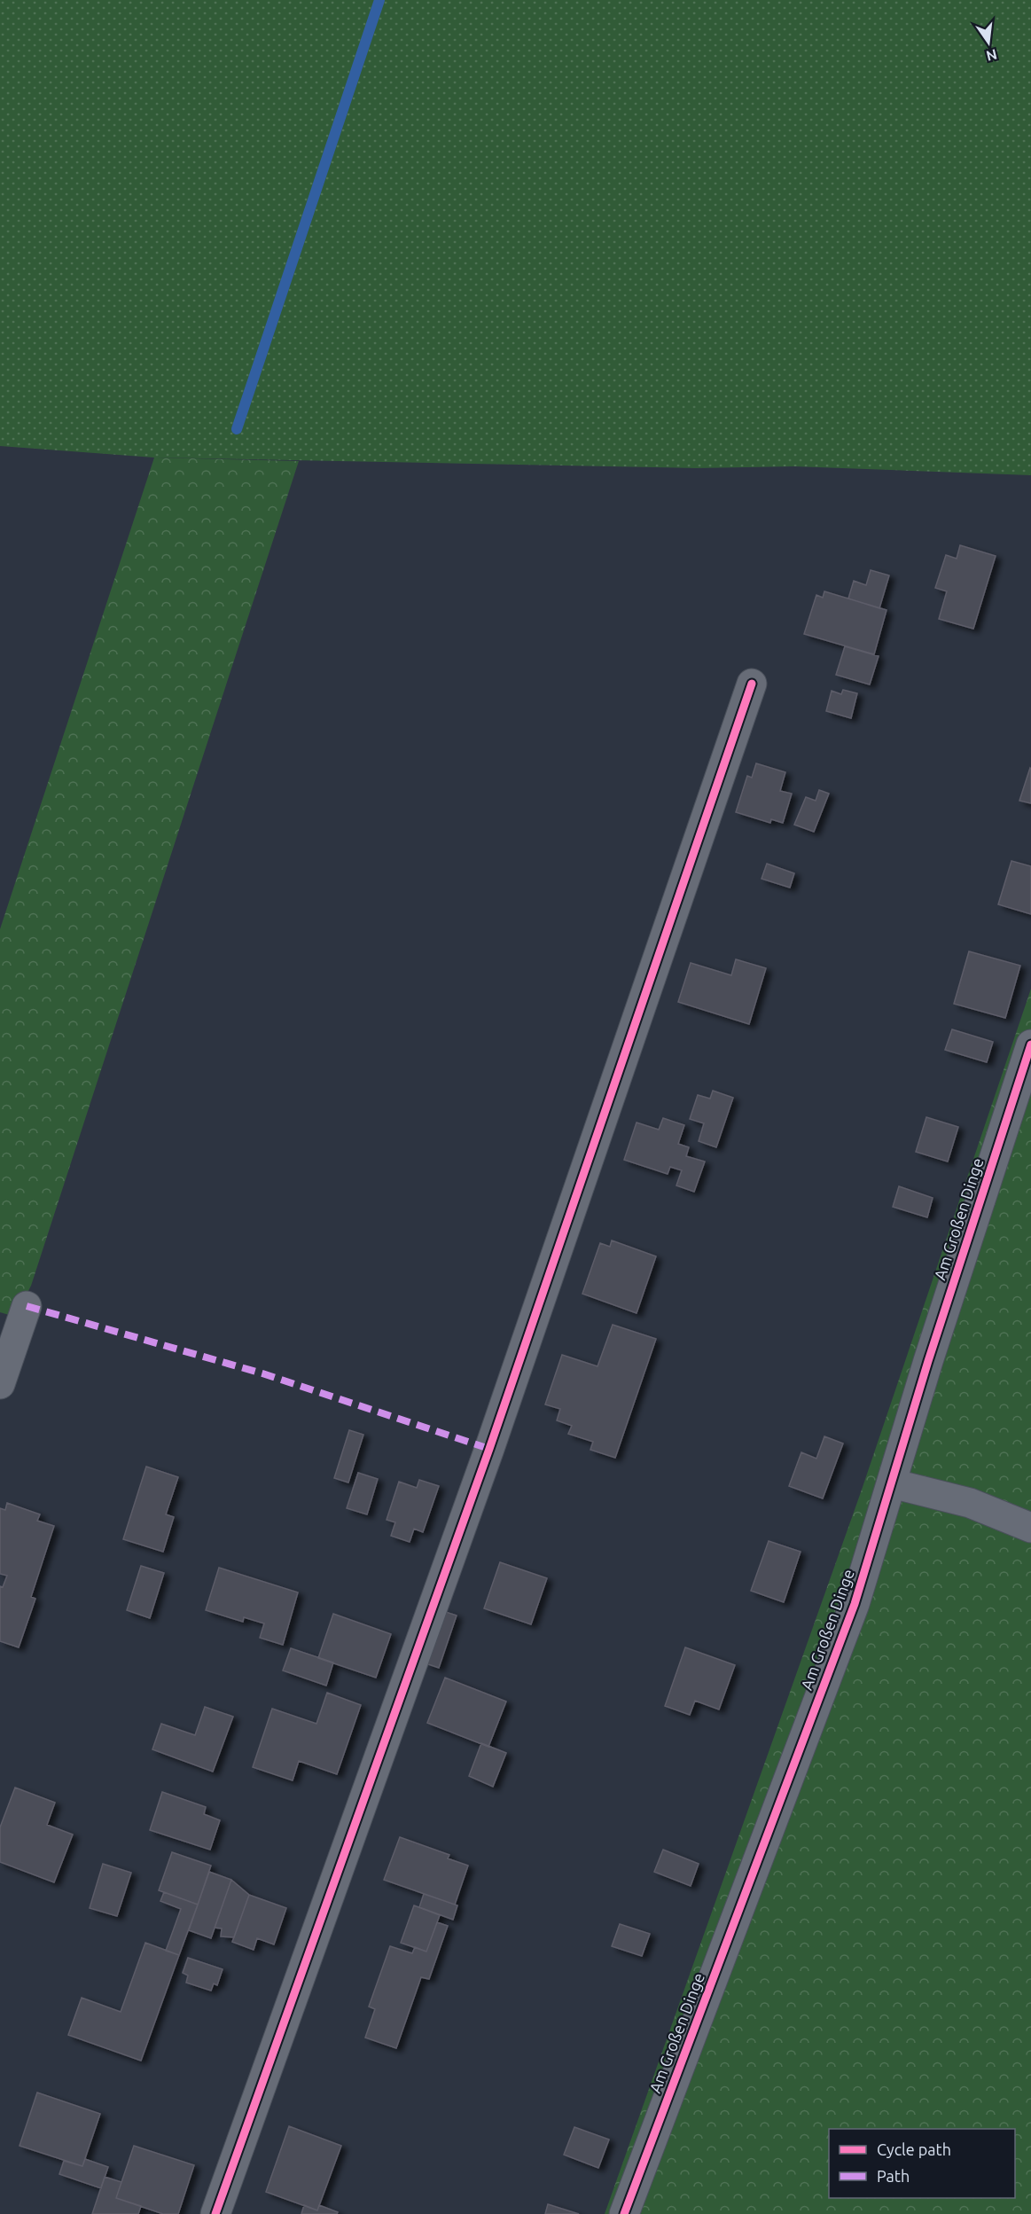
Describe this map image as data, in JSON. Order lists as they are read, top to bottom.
{
  "streets": {
    "street": ["Am Großen Dinge"]
  },
  "legend": ["Cycle path", "Path"],
  "north": "bottom"
}
